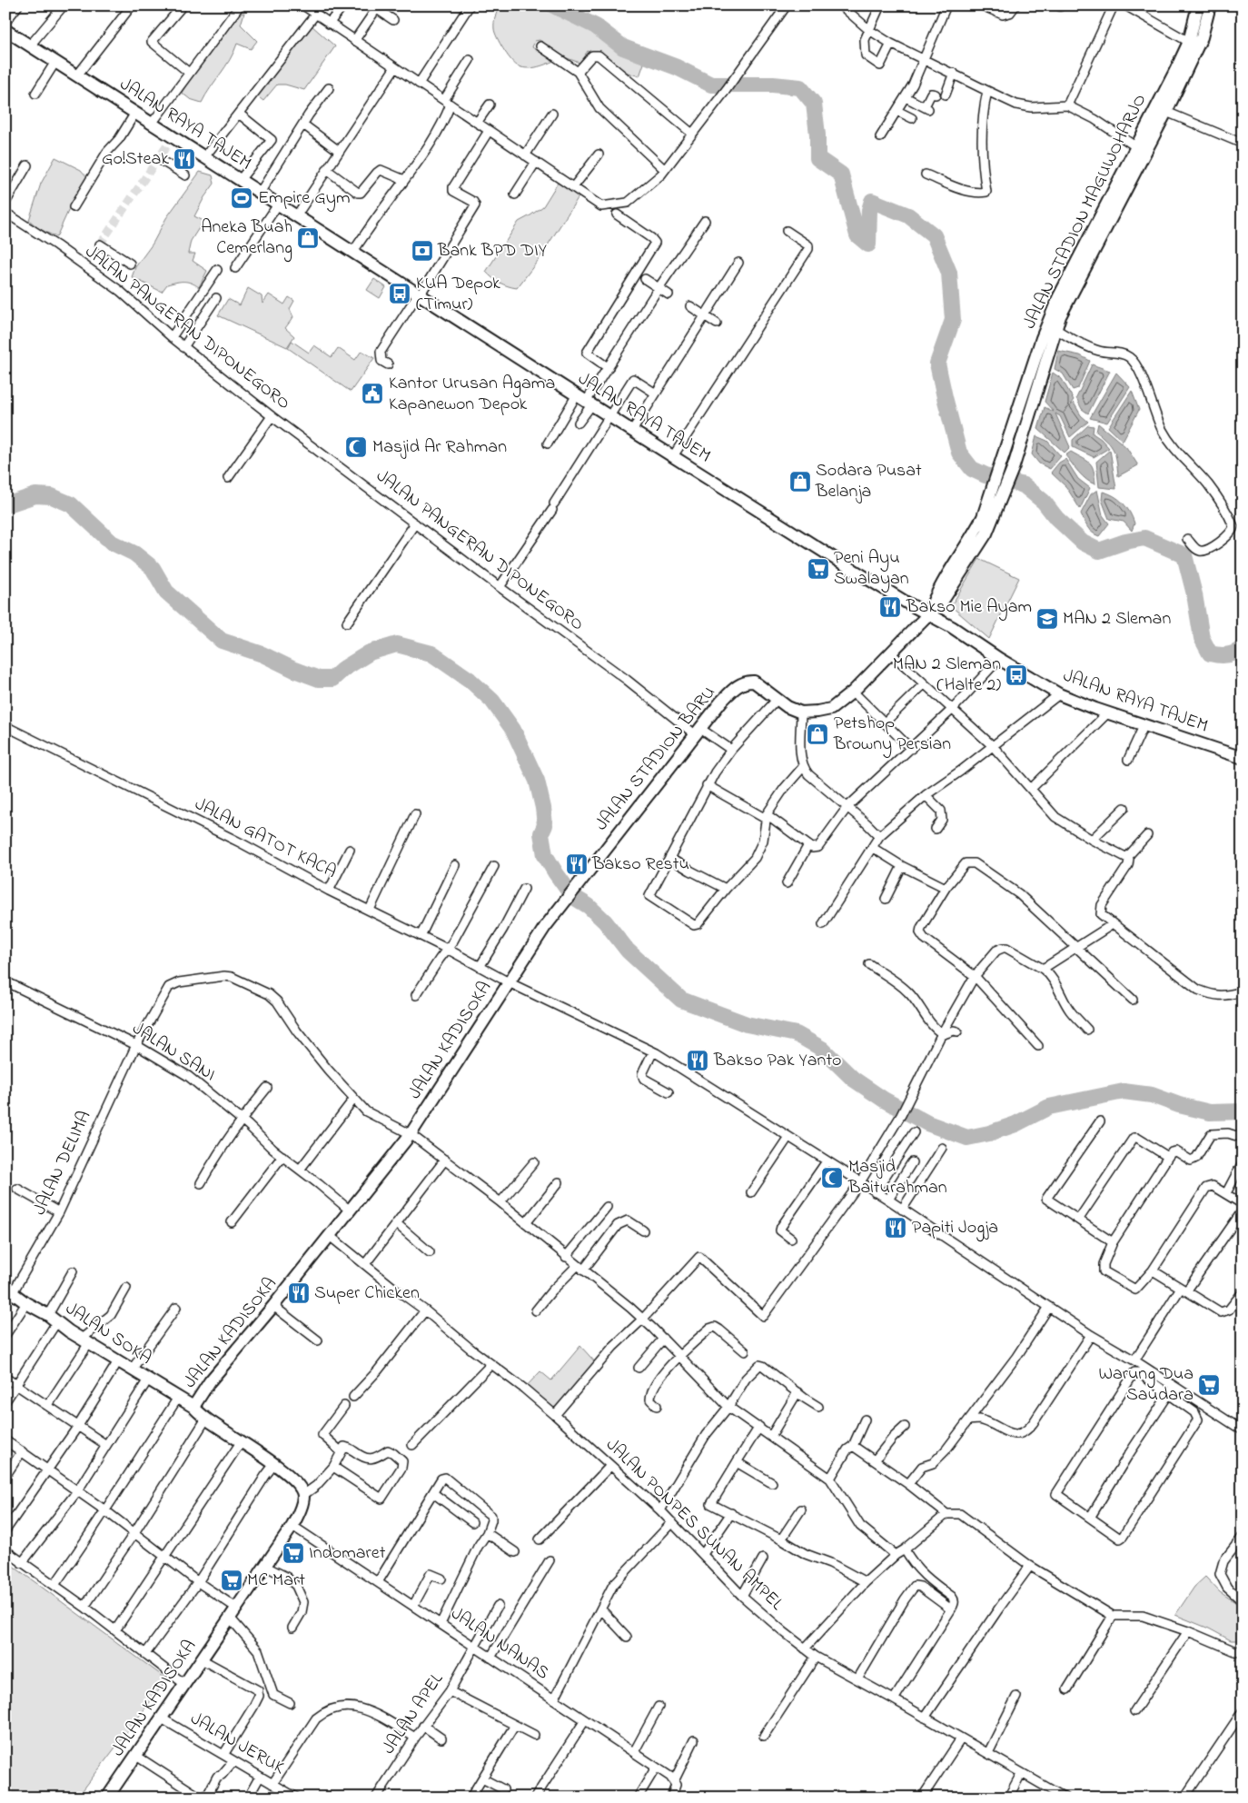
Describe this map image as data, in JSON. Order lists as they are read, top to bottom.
{
  "streets": {
    "main road": [
      "JALAN RAYA TAJEM",
      "JALAN STADION MAGUWOHARJO",
      "JALAN STADION BARU",
      "JALAN KADISOKA",
      "JALAN SOKA"
    ],
    "street": [
      "JALAN PANGERAN DIPONEGORO",
      "JALAN GATOT KACA",
      "JALAN SANI",
      "JALAN DELIMA",
      "JALAN PONPES SUNAN AMPEL",
      "JALAN NANAS",
      "JALAN APEL",
      "JALAN JERUK"
    ]
  },
  "crossings": [
    ["JALAN RAYA TAJEM", "JALAN STADION MAGUWOHARJO"],
    ["JALAN PANGERAN DIPONEGORO", "JALAN STADION BARU"],
    ["JALAN STADION BARU", "JALAN GATOT KACA"],
    ["JALAN STADION BARU", "JALAN KADISOKA"],
    ["JALAN GATOT KACA", "JALAN KADISOKA"],
    ["JALAN KADISOKA", "JALAN SANI"],
    ["JALAN KADISOKA", "JALAN SOKA"],
    ["JALAN KADISOKA", "JALAN PONPES SUNAN AMPEL"],
    ["JALAN KADISOKA", "JALAN NANAS"],
    ["JALAN KADISOKA", "JALAN JERUK"],
    ["JALAN SANI", "JALAN DELIMA"],
    ["JALAN DELIMA", "JALAN SOKA"],
    ["JALAN NANAS", "JALAN APEL"]
  ],
  "places": {
    "restaurant": [
      "Go!Steak",
      "Bakso Mie Ayam",
      "Bakso Restu",
      "Bakso Pak Yanto",
      "Papiti Jogja",
      "Super Chicken"
    ],
    "sports": ["Empire Gym"],
    "shop": ["Aneka Buah Cemerlang", "Sodara Pusat Belanja", "Petshop Browny Persian"],
    "bank": ["Bank BPD DIY"],
    "bus stop": ["KUA Depok (Timur)", "MAN 2 Sleman (Halte 2)"],
    "public building": ["Kantor Urusan Agama Kapanewon Depok"],
    "mosque": ["Masjid Ar Rahman", "Masjid Baiturahman"],
    "supermarket": [
      "Peni Ayu Swalayan",
      "Warung Dua Saudara",
      "Indomaret",
      "MC Mart"
    ],
    "school or university": ["MAN 2 Sleman"]
  }
}
